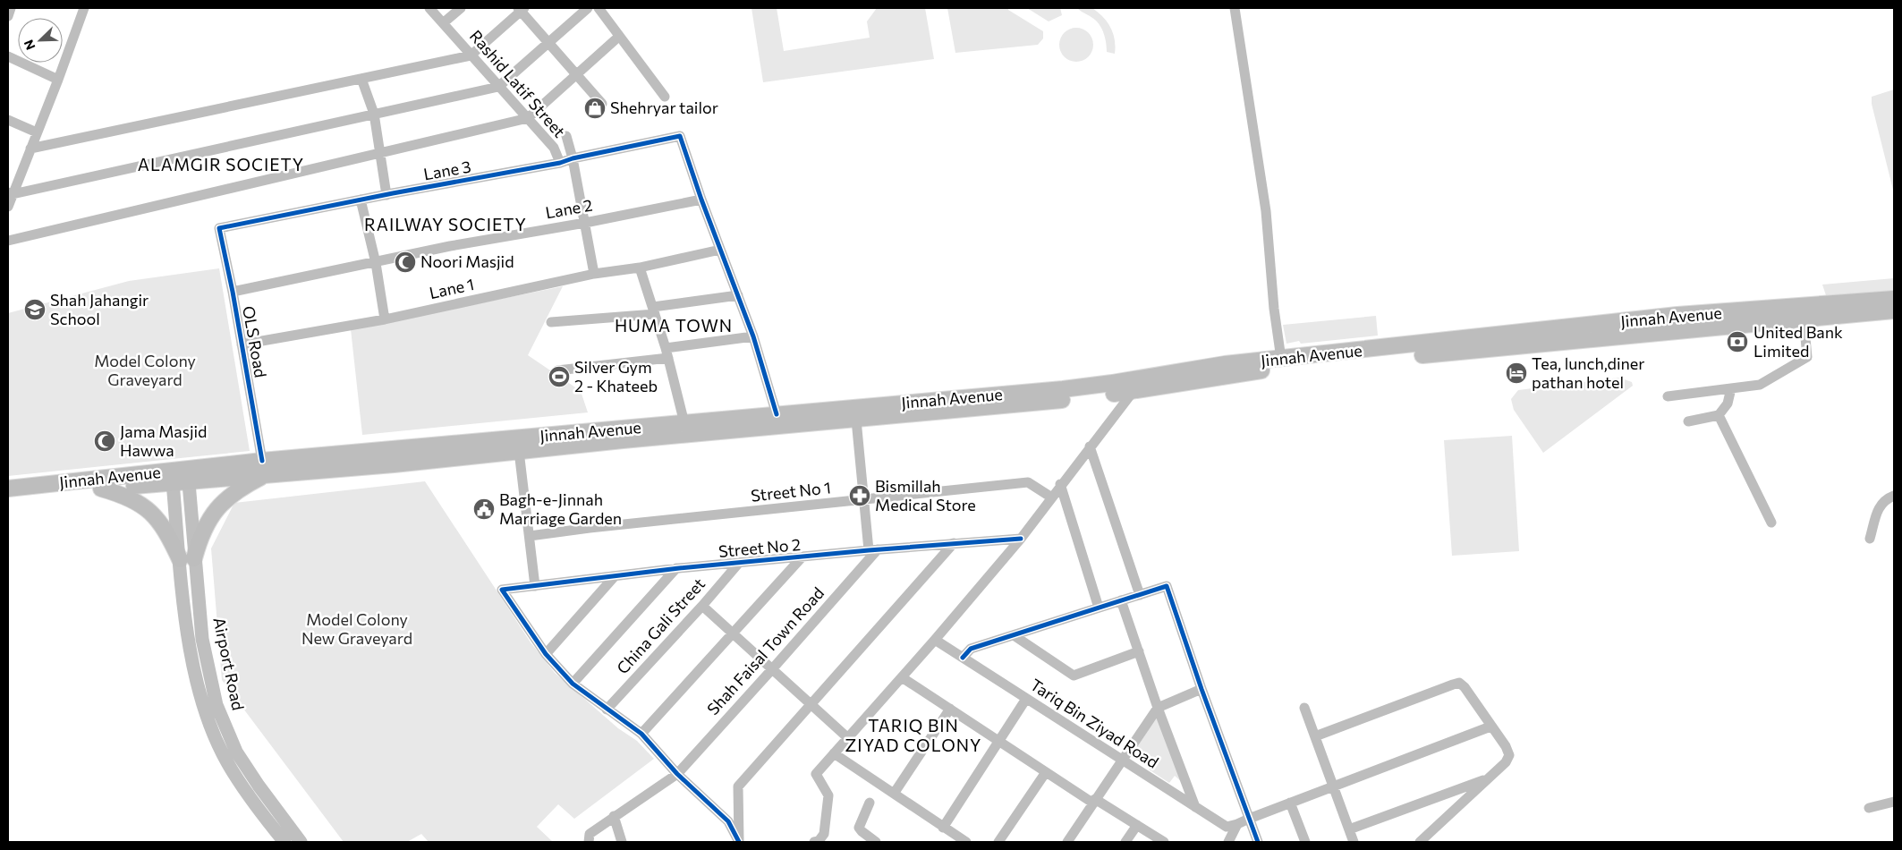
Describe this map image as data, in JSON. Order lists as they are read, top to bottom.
{
  "streets": {
    "highway": ["Jinnah Avenue"],
    "main road": ["Airport Road"],
    "street": [
      "Rashid Latif Street",
      "Lane 3",
      "Lane 2",
      "Lane 1",
      "OLS Road",
      "Street No 1",
      "Street No 2",
      "China Gali Street",
      "Shah Faisal Town Road",
      "Tariq Bin Ziyad Road"
    ]
  },
  "crossings": [
    ["Rashid Latif Street", "Lane 3"],
    ["Lane 3", "Lane 2"],
    ["Lane 3", "OLS Road"],
    ["Lane 2", "OLS Road"],
    ["Lane 1", "OLS Road"],
    ["Jinnah Avenue", "OLS Road"],
    ["Jinnah Avenue", "Airport Road"],
    ["Street No 2", "China Gali Street"],
    ["Street No 2", "Shah Faisal Town Road"]
  ],
  "districts": [
    "ALAMGIR SOCIETY",
    "RAILWAY SOCIETY",
    "HUMA TOWN",
    "TARIQ BIN ZIYAD COLONY"
  ],
  "parks": ["Model Colony Graveyard", "Model Colony New Graveyard"],
  "places": {
    "shop": ["Shehryar tailor"],
    "mosque": ["Noori Masjid", "Jama Masjid Hawwa"],
    "school or university": ["Shah Jahangir School"],
    "bank": ["United Bank Limited"],
    "hotel": ["Tea, lunch,diner pathan hotel"],
    "sports": ["Silver Gym 2 - Khateeb"],
    "pharmacy": ["Bismillah Medical Store"],
    "public building": ["Bagh-e-Jinnah Marriage Garden"]
  },
  "north": "bottom left"
}
